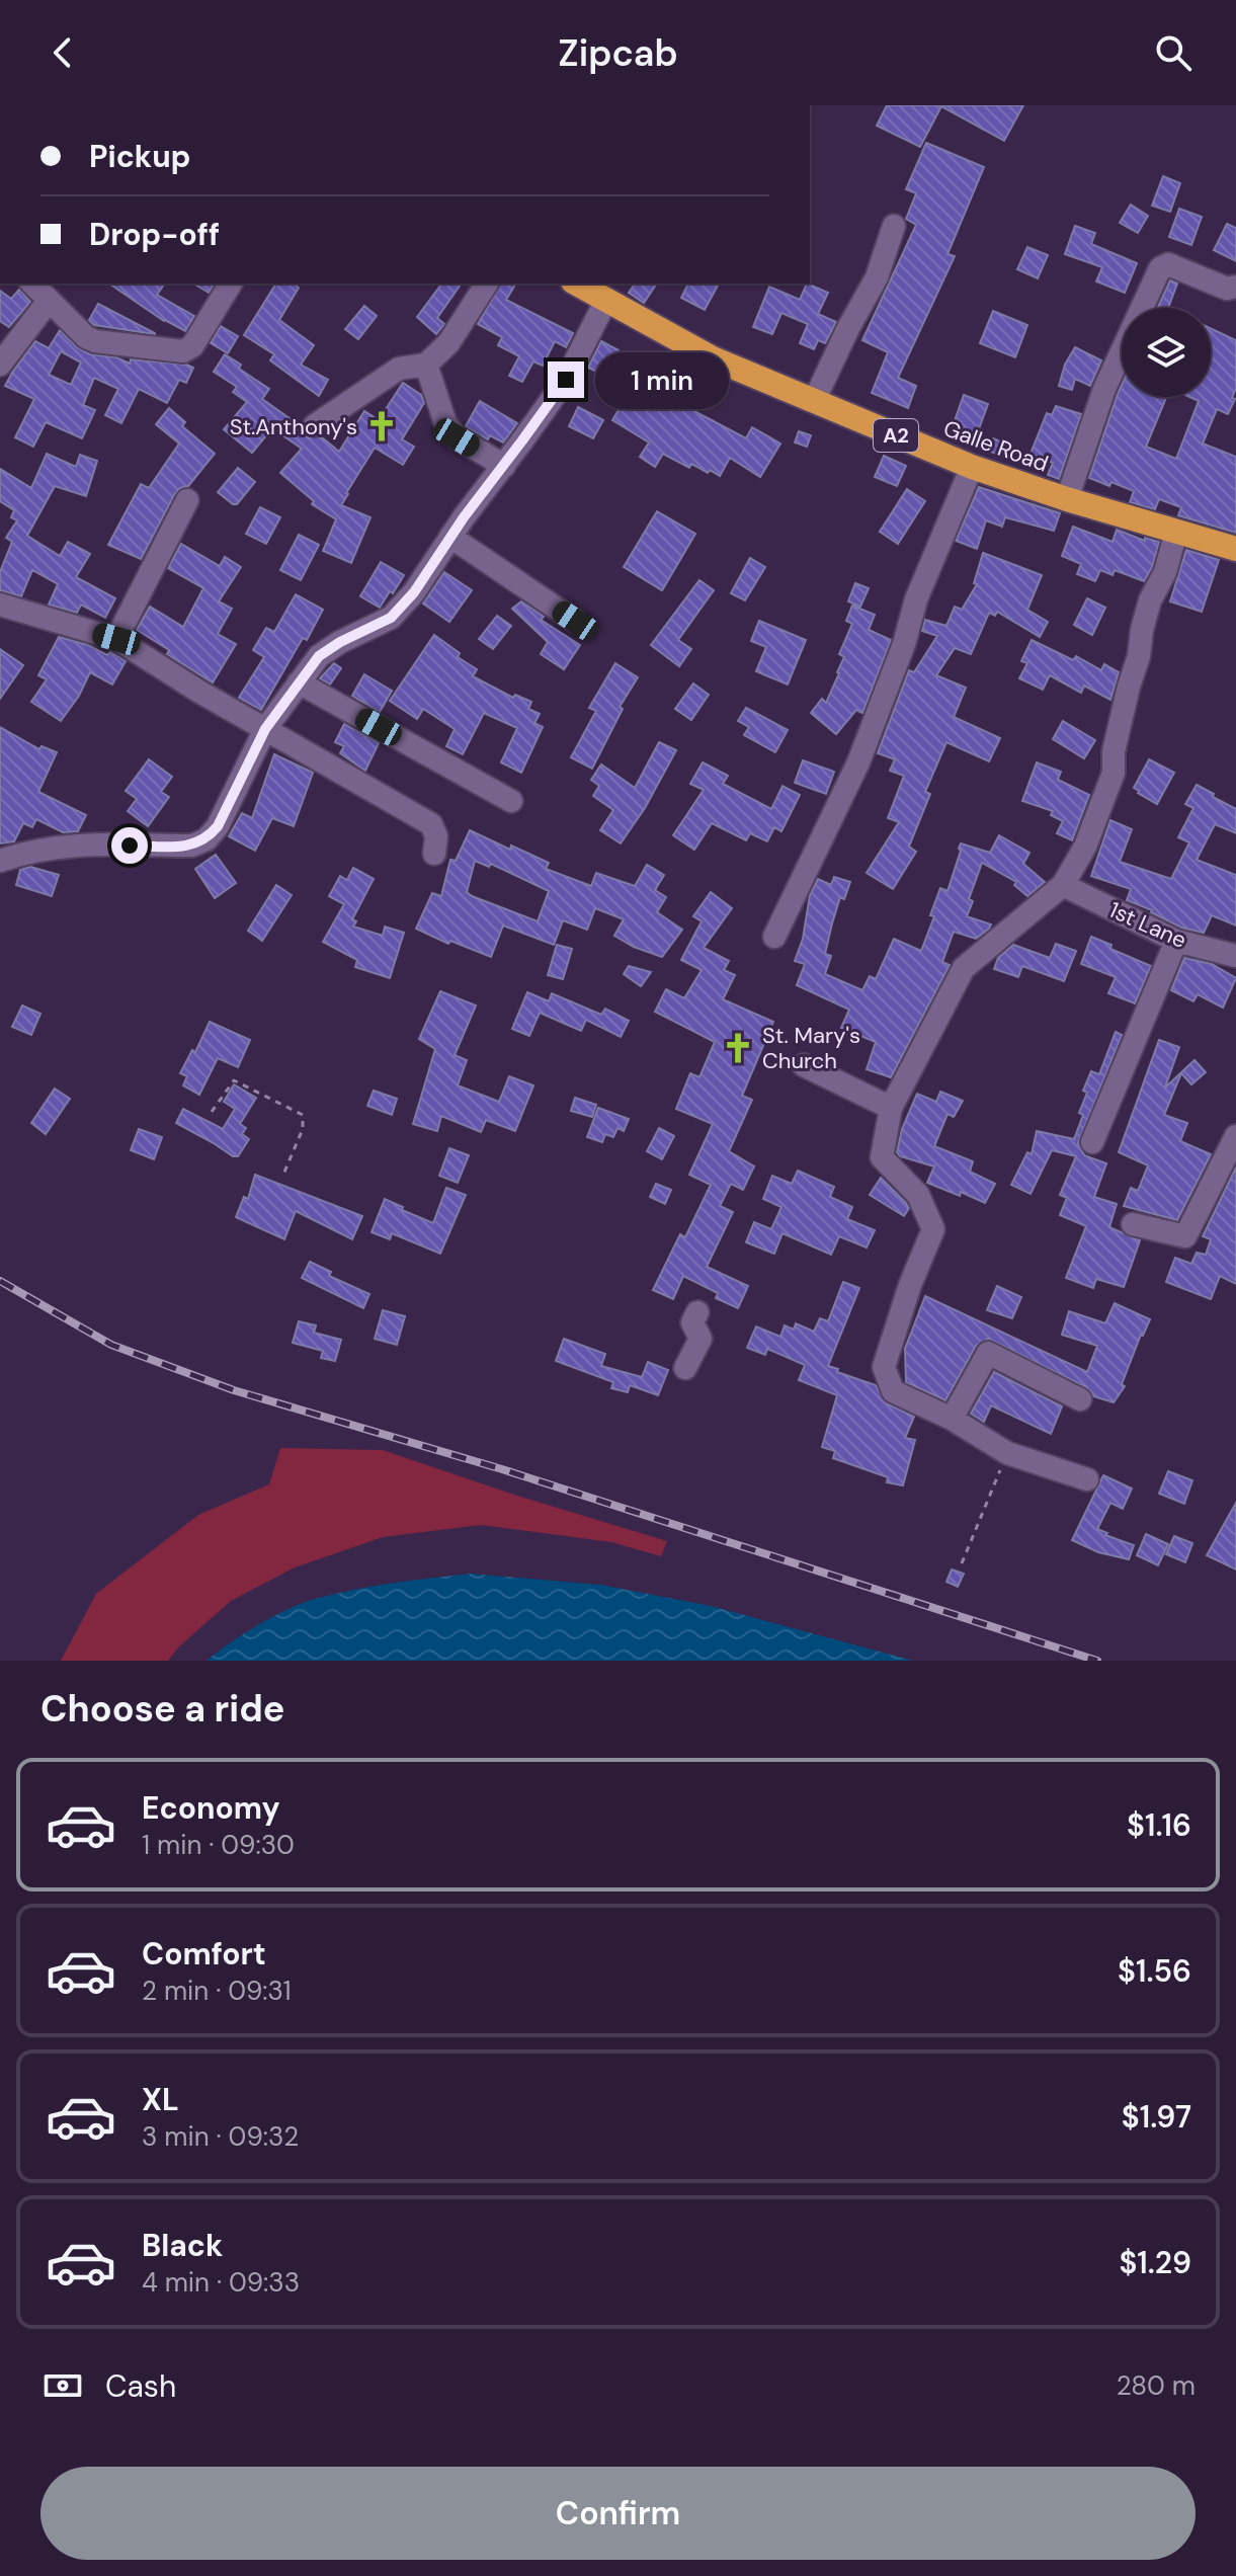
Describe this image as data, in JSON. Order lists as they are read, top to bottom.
{
  "streets": {
    "highway": ["A2", "Galle Road"],
    "street": ["1st Lane"]
  },
  "places": {
    "church": ["St.Anthony's", "St. Mary's Church"]
  },
  "page": {
    "header": "Zipcab",
    "banner": ["Pickup", "Drop-off"],
    "bubble": "1 min",
    "heading": "Choose a ride",
    "list": [
      {
        "name": "Economy",
        "note": "1 min · 09:30",
        "value": "$1.16"
      },
      {
        "name": "Comfort",
        "note": "2 min · 09:31",
        "value": "$1.56"
      },
      {
        "name": "XL",
        "note": "3 min · 09:32",
        "value": "$1.97"
      },
      {
        "name": "Black",
        "note": "4 min · 09:33",
        "value": "$1.29"
      }
    ],
    "pay": ["Cash", "280 m"],
    "buttons": "Confirm"
  }
}
